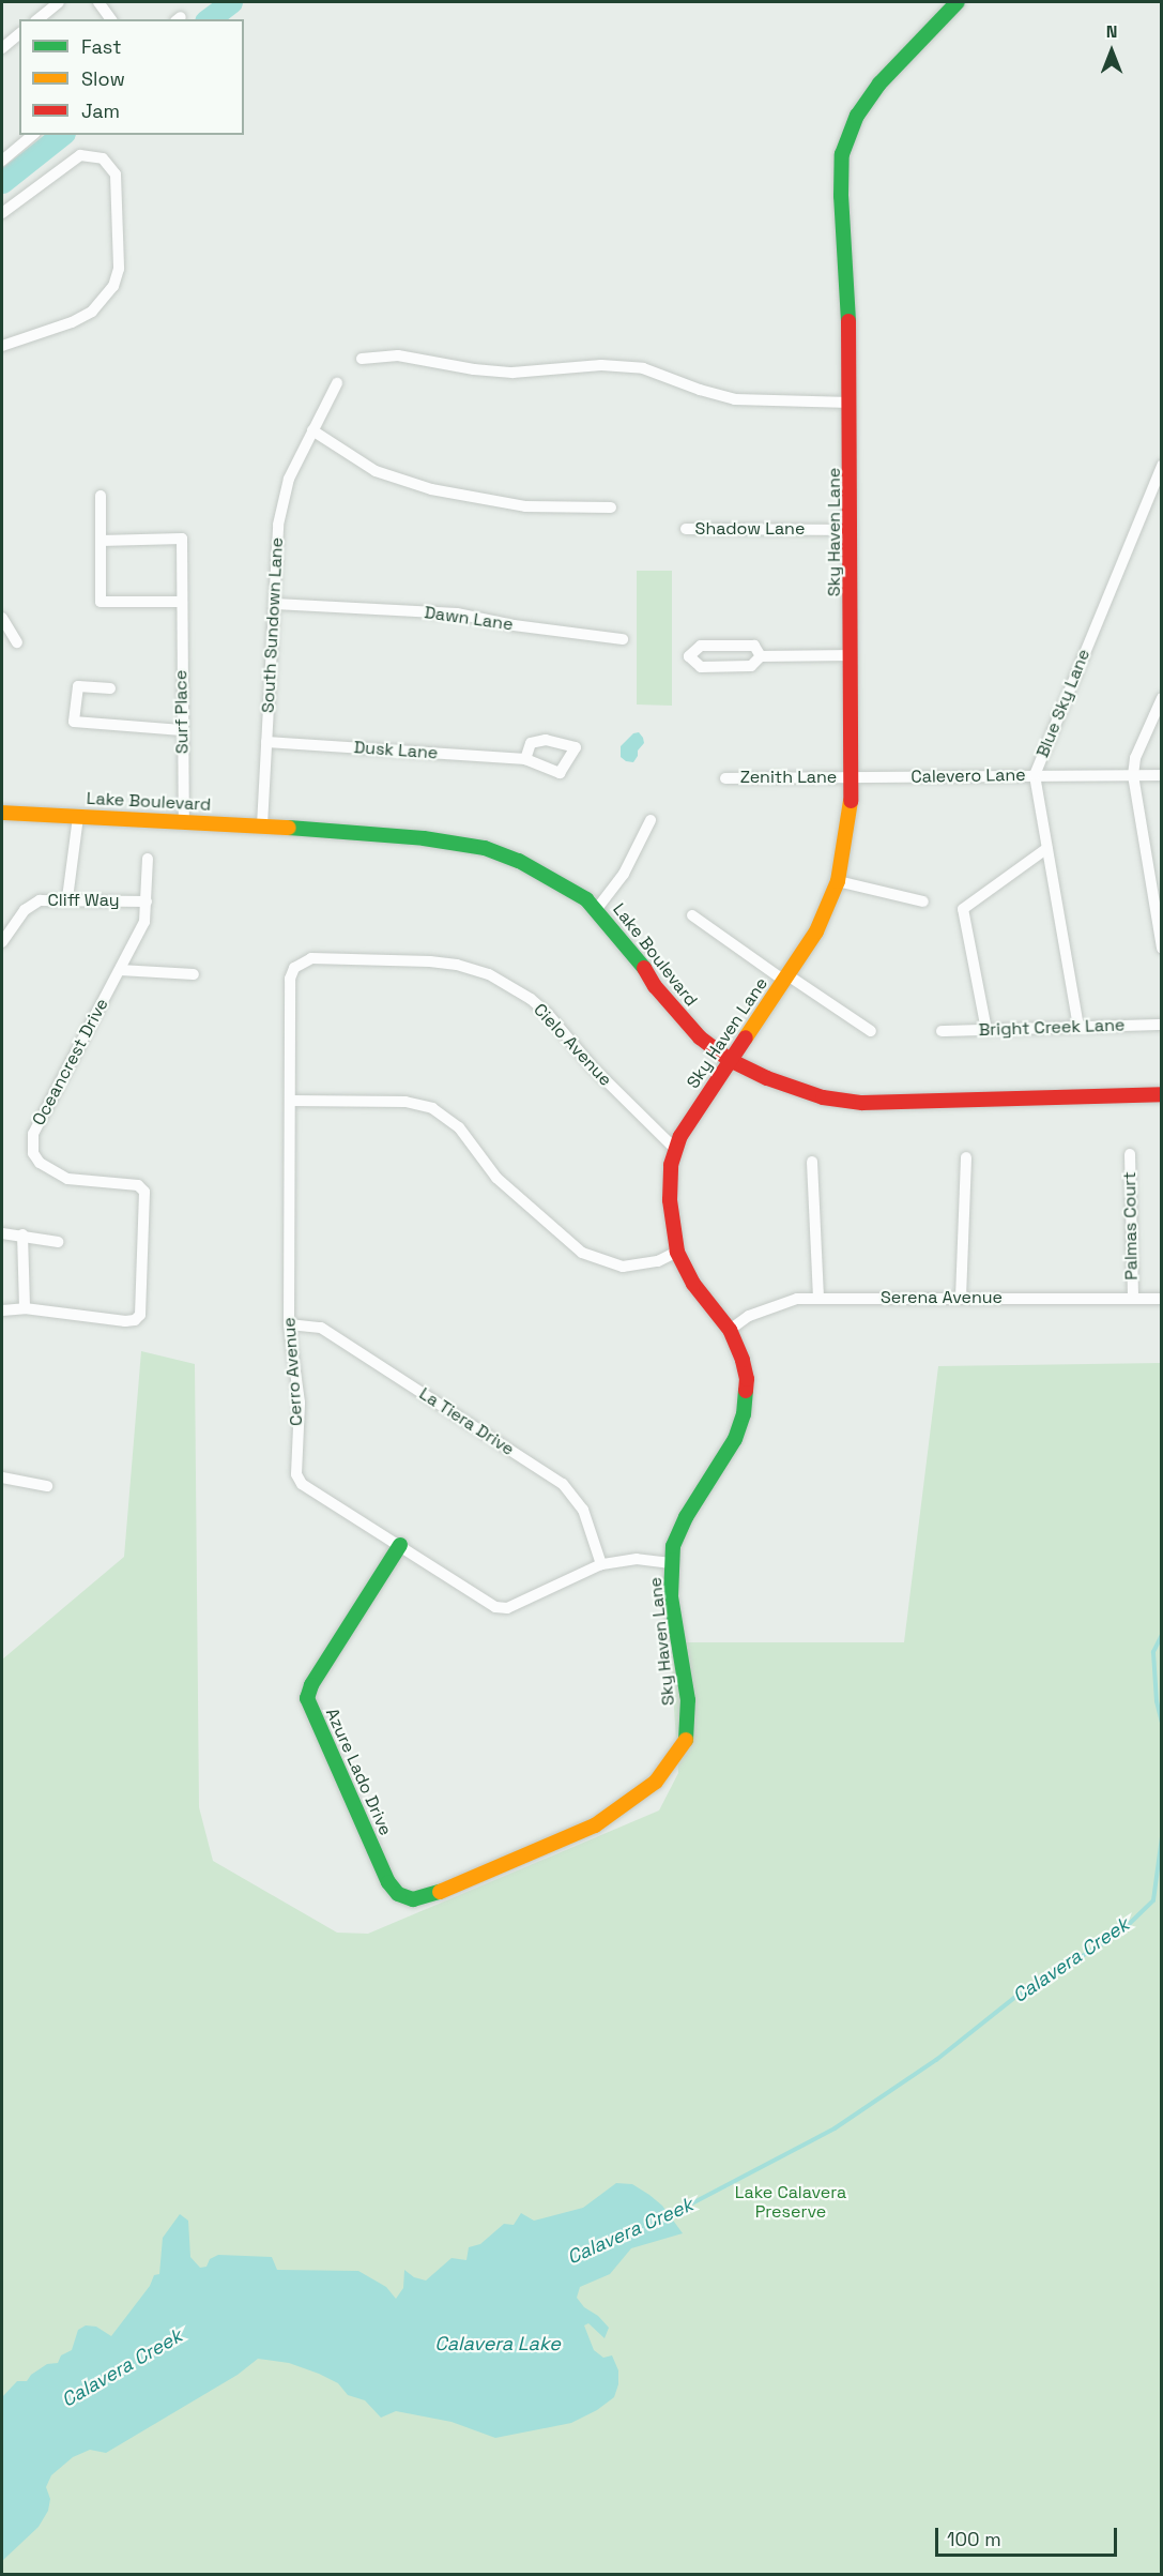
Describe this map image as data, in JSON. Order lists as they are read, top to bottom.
{
  "streets": {
    "street": [
      "Shadow Lane",
      "Sky Haven Lane",
      "Dawn Lane",
      "South Sundown Lane",
      "Blue Sky Lane",
      "Surf Place",
      "Dusk Lane",
      "Calevero Lane",
      "Zenith Lane",
      "Lake Boulevard",
      "Cliff Way",
      "Bright Creek Lane",
      "Cielo Avenue",
      "Oceancrest Drive",
      "Palmas Court",
      "Serena Avenue",
      "Cerro Avenue",
      "La Tiera Drive",
      "Azure Lado Drive"
    ]
  },
  "crossings": [
    ["Shadow Lane", "Sky Haven Lane"],
    ["Sky Haven Lane", "Calevero Lane"],
    ["Sky Haven Lane", "Zenith Lane"],
    ["Sky Haven Lane", "Lake Boulevard"],
    ["Sky Haven Lane", "Cielo Avenue"],
    ["Sky Haven Lane", "Serena Avenue"],
    ["Sky Haven Lane", "Cerro Avenue"],
    ["Sky Haven Lane", "Azure Lado Drive"],
    ["Dawn Lane", "South Sundown Lane"],
    ["South Sundown Lane", "Dusk Lane"],
    ["South Sundown Lane", "Lake Boulevard"],
    ["Blue Sky Lane", "Calevero Lane"],
    ["Blue Sky Lane", "Bright Creek Lane"],
    ["Surf Place", "Lake Boulevard"],
    ["Calevero Lane", "Zenith Lane"],
    ["Cliff Way", "Oceancrest Drive"],
    ["Cielo Avenue", "Cerro Avenue"],
    ["Palmas Court", "Serena Avenue"],
    ["Cerro Avenue", "La Tiera Drive"],
    ["Cerro Avenue", "Azure Lado Drive"]
  ],
  "water": ["Calavera Creek", "Calavera Lake"],
  "parks": ["Lake Calavera Preserve"],
  "legend": ["Fast", "Slow", "Jam"],
  "scale_bar": "100 m",
  "north": "top"
}
